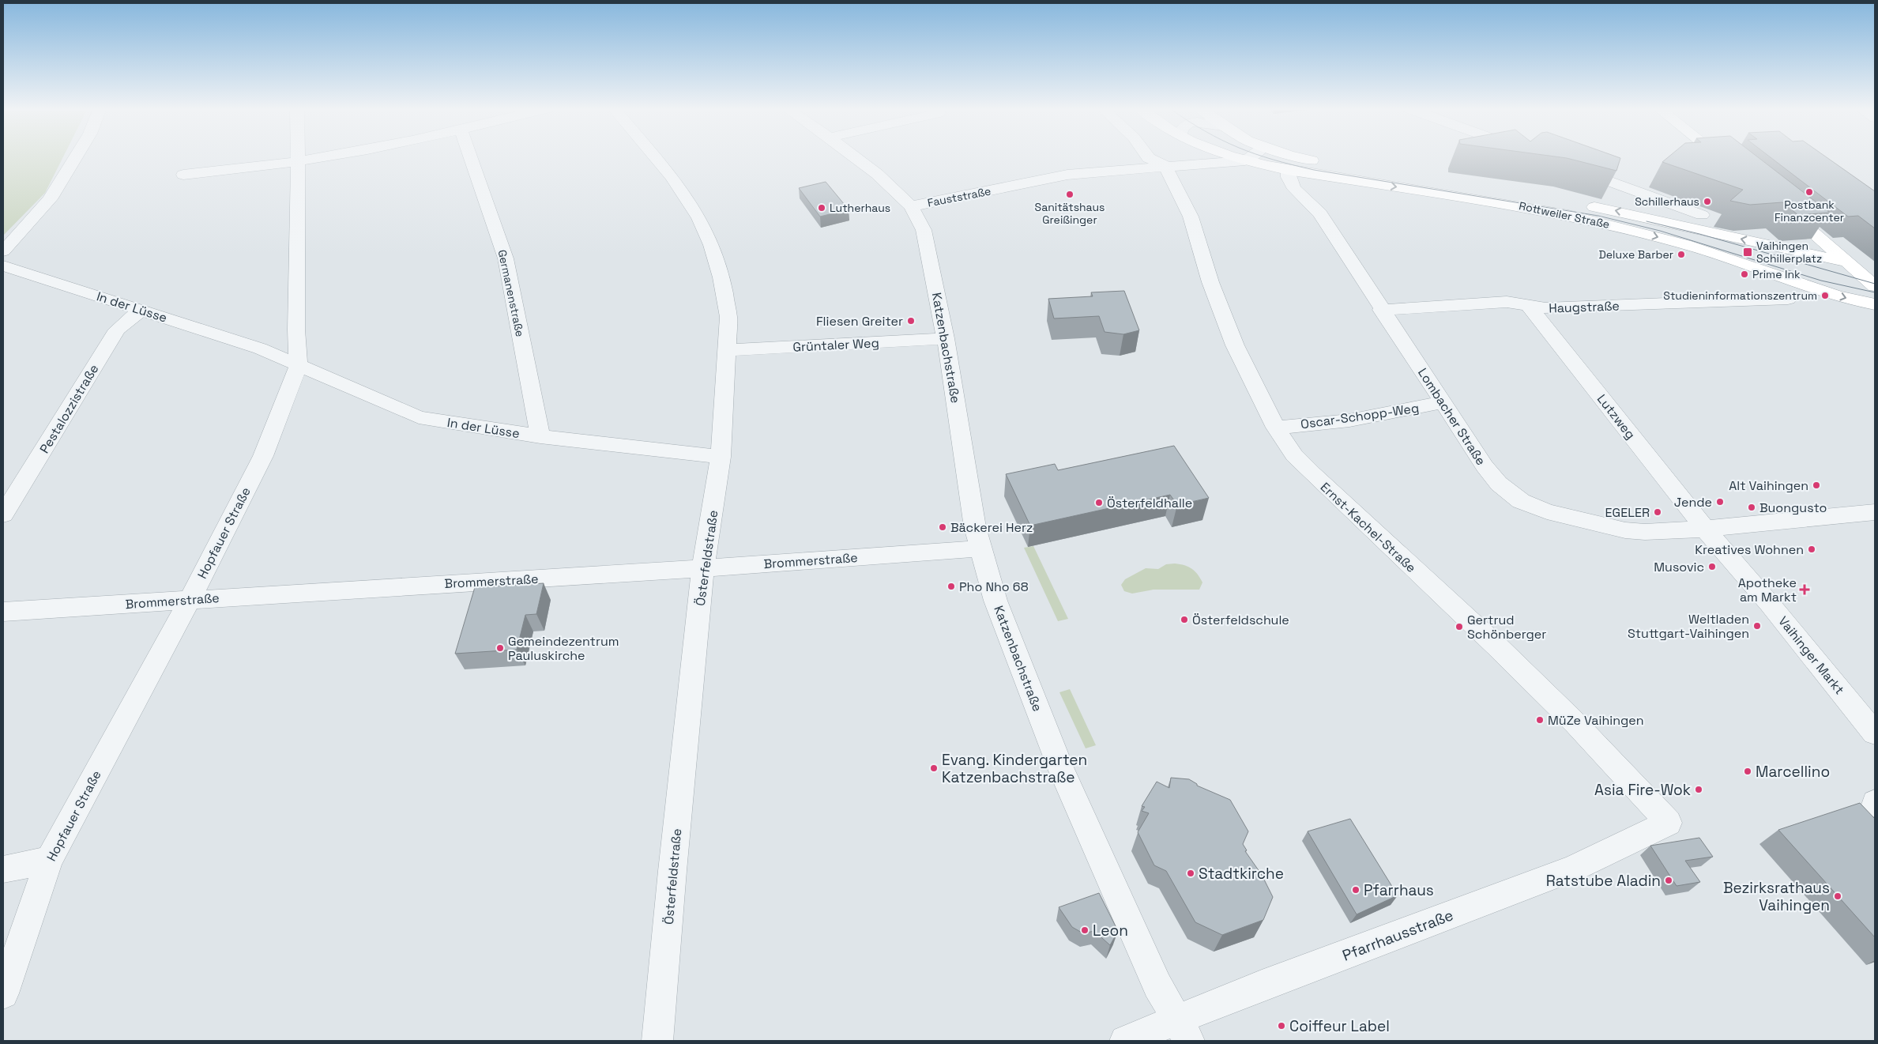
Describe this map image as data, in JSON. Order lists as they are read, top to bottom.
{
  "streets": {
    "main road": ["Rottweiler Straße"],
    "street": [
      "Fauststraße",
      "Germanenstraße",
      "In der Lüsse",
      "Haugstraße",
      "Grüntaler Weg",
      "Katzenbachstraße",
      "Pestalozzistraße",
      "Oscar-Schopp-Weg",
      "Lombacher Straße",
      "Lutzweg",
      "Ernst-Kachel-Straße",
      "Hopfauer Straße",
      "Österfeldstraße",
      "Brommerstraße",
      "Vaihinger Markt",
      "Pfarrhausstraße"
    ]
  },
  "crossings": [
    ["Fauststraße", "Rottweiler Straße"],
    ["Fauststraße", "Katzenbachstraße"],
    ["Fauststraße", "Ernst-Kachel-Straße"],
    ["Rottweiler Straße", "Lombacher Straße"],
    ["Germanenstraße", "In der Lüsse"],
    ["In der Lüsse", "Pestalozzistraße"],
    ["In der Lüsse", "Hopfauer Straße"],
    ["In der Lüsse", "Österfeldstraße"],
    ["Haugstraße", "Lombacher Straße"],
    ["Haugstraße", "Lutzweg"],
    ["Grüntaler Weg", "Katzenbachstraße"],
    ["Grüntaler Weg", "Österfeldstraße"],
    ["Katzenbachstraße", "Brommerstraße"],
    ["Katzenbachstraße", "Pfarrhausstraße"],
    ["Oscar-Schopp-Weg", "Lombacher Straße"],
    ["Oscar-Schopp-Weg", "Ernst-Kachel-Straße"],
    ["Lombacher Straße", "Lutzweg"],
    ["Lombacher Straße", "Vaihinger Markt"],
    ["Lutzweg", "Vaihinger Markt"],
    ["Ernst-Kachel-Straße", "Pfarrhausstraße"],
    ["Hopfauer Straße", "Brommerstraße"],
    ["Österfeldstraße", "Brommerstraße"]
  ],
  "places": {
    "other": [
      "Postbank Finanzcenter",
      "Sanitätshaus Greißinger",
      "Schillerhaus",
      "Lutherhaus",
      "Deluxe Barber",
      "Prime Ink",
      "Studieninformationszentrum",
      "Fliesen Greiter",
      "Alt Vaihingen",
      "Jende",
      "Österfeldhalle",
      "Buongusto",
      "EGELER",
      "Bäckerei Herz",
      "Kreatives Wohnen",
      "Musovic",
      "Pho Nho 68",
      "Österfeldschule",
      "Weltladen Stuttgart-Vaihingen",
      "Gertrud Schönberger",
      "Gemeindezentrum Pauluskirche",
      "MüZe Vaihingen",
      "Evang. Kindergarten Katzenbachstraße",
      "Marcellino",
      "Asia Fire-Wok",
      "Stadtkirche",
      "Ratstube Aladin",
      "Pfarrhaus",
      "Bezirksrathaus Vaihingen",
      "Leon",
      "Coiffeur Label"
    ],
    "transit": ["Vaihingen Schillerplatz"],
    "health": ["Apotheke am Markt"]
  }
}
